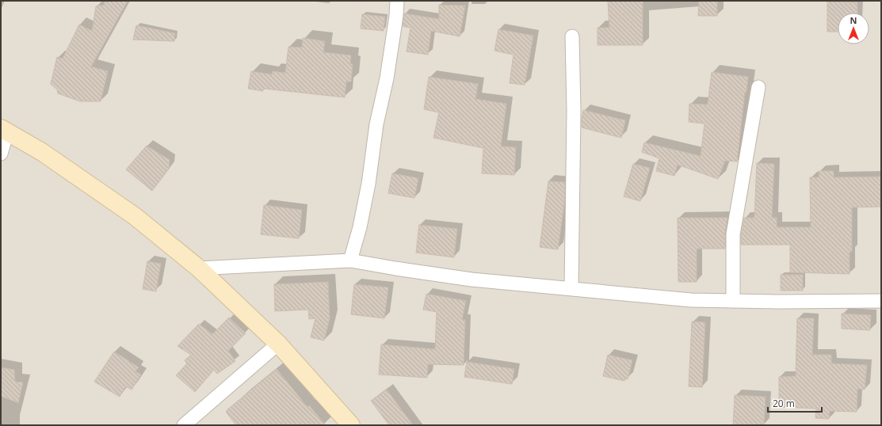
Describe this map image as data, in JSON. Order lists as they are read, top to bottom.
{
  "scale_bar": "20 m",
  "north": "top"
}
